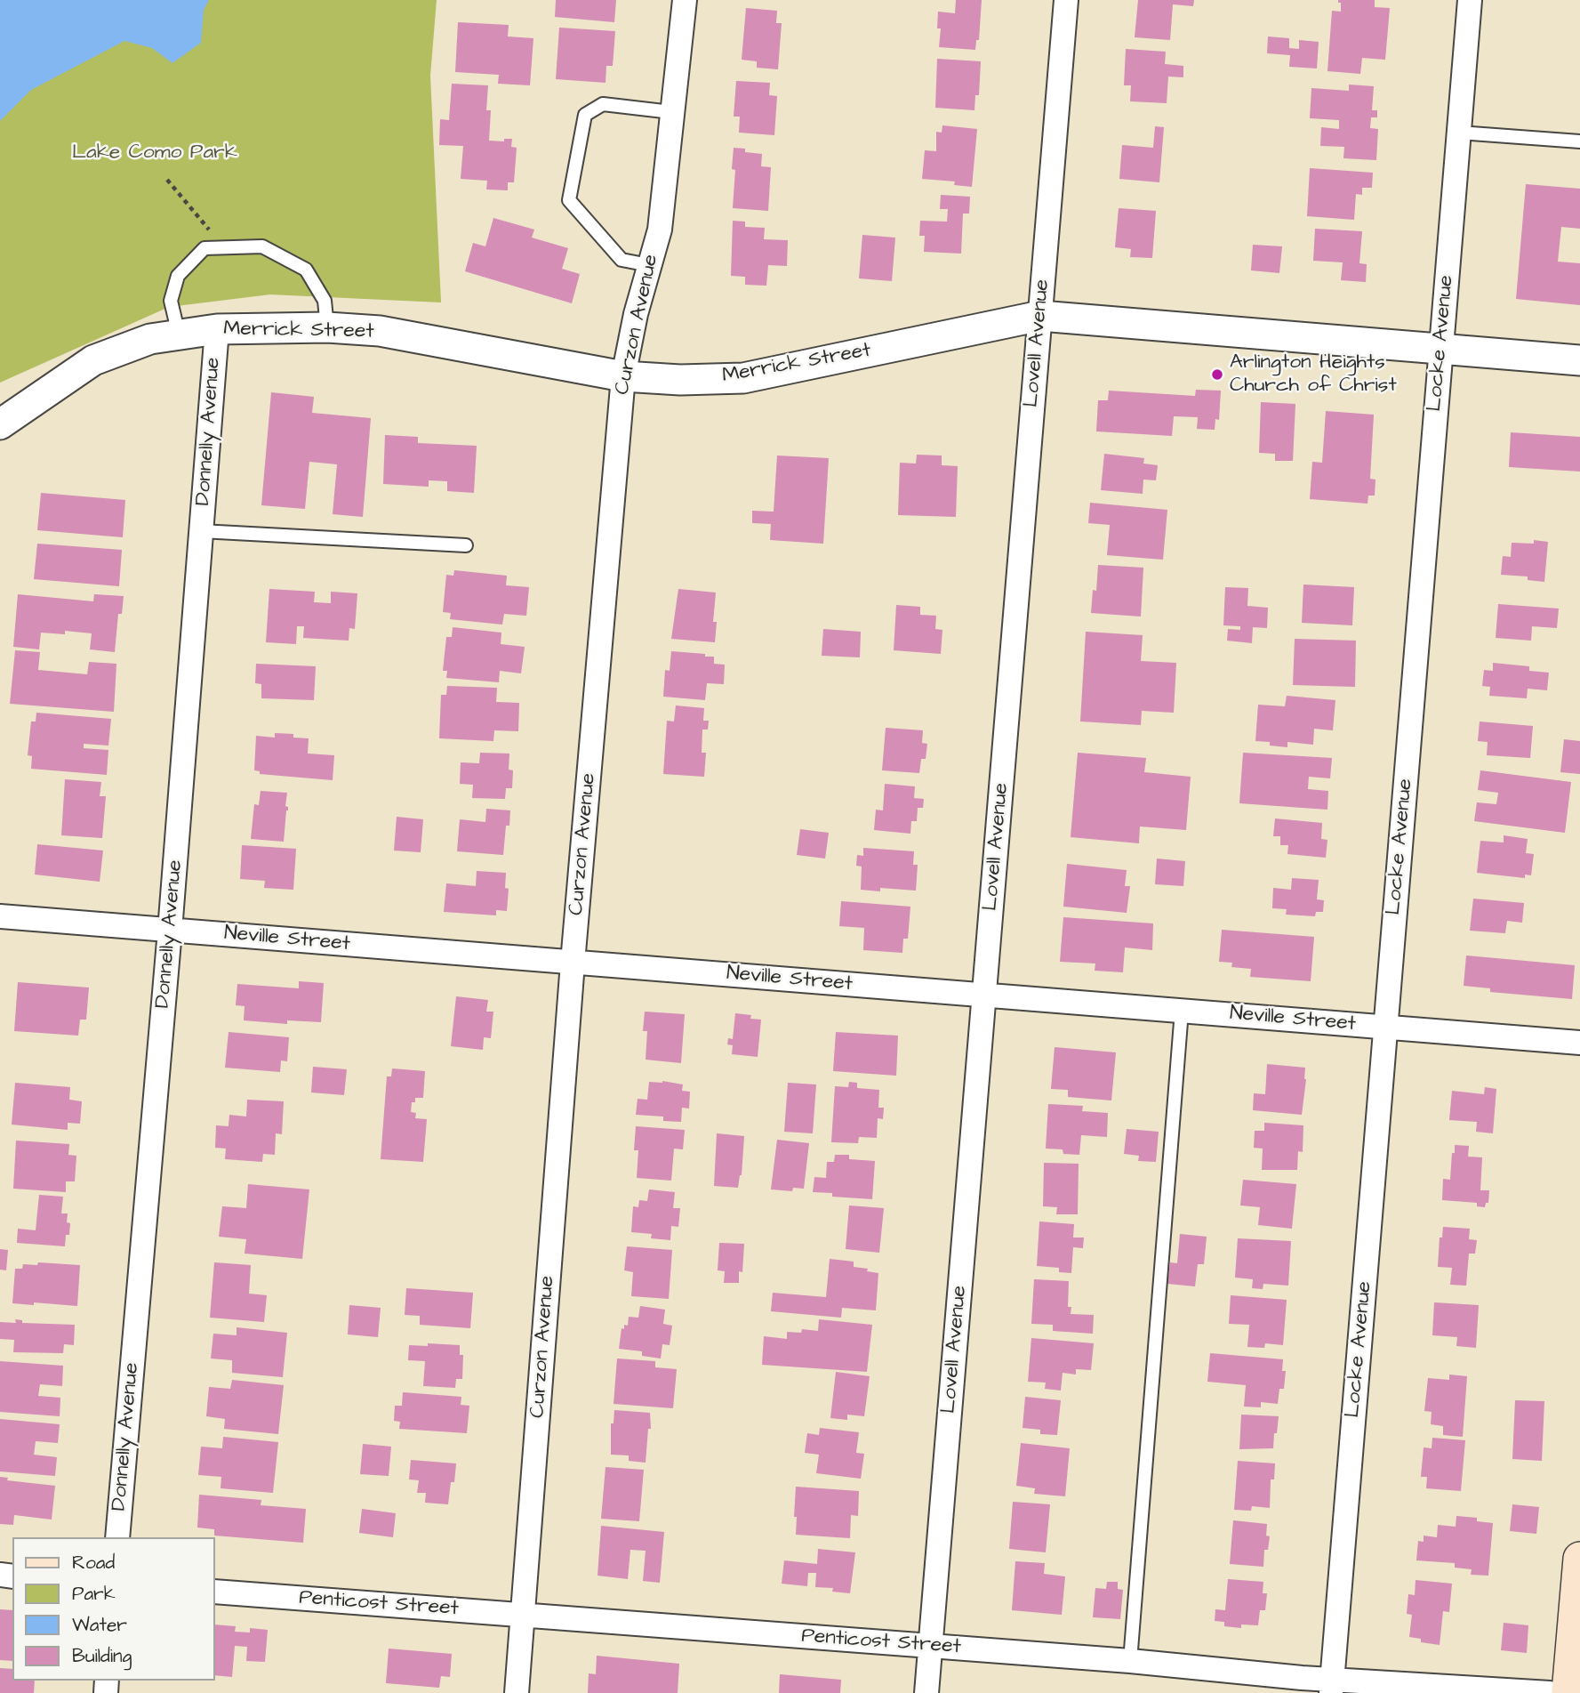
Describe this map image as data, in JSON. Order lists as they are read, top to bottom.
{
  "streets": {
    "street": [
      "Curzon Avenue",
      "Merrick Street",
      "Lovell Avenue",
      "Locke Avenue",
      "Donnelly Avenue",
      "Neville Street",
      "Penticost Street"
    ]
  },
  "crossings": [
    ["Curzon Avenue", "Merrick Street"],
    ["Curzon Avenue", "Neville Street"],
    ["Curzon Avenue", "Penticost Street"],
    ["Merrick Street", "Lovell Avenue"],
    ["Merrick Street", "Locke Avenue"],
    ["Merrick Street", "Donnelly Avenue"],
    ["Lovell Avenue", "Neville Street"],
    ["Lovell Avenue", "Penticost Street"],
    ["Locke Avenue", "Neville Street"],
    ["Locke Avenue", "Penticost Street"],
    ["Donnelly Avenue", "Neville Street"]
  ],
  "parks": ["Lake Como Park"],
  "places": ["Arlington Heights Church of Christ"],
  "legend": [
    "Road",
    "Park",
    "Water",
    "Building"
  ]
}
